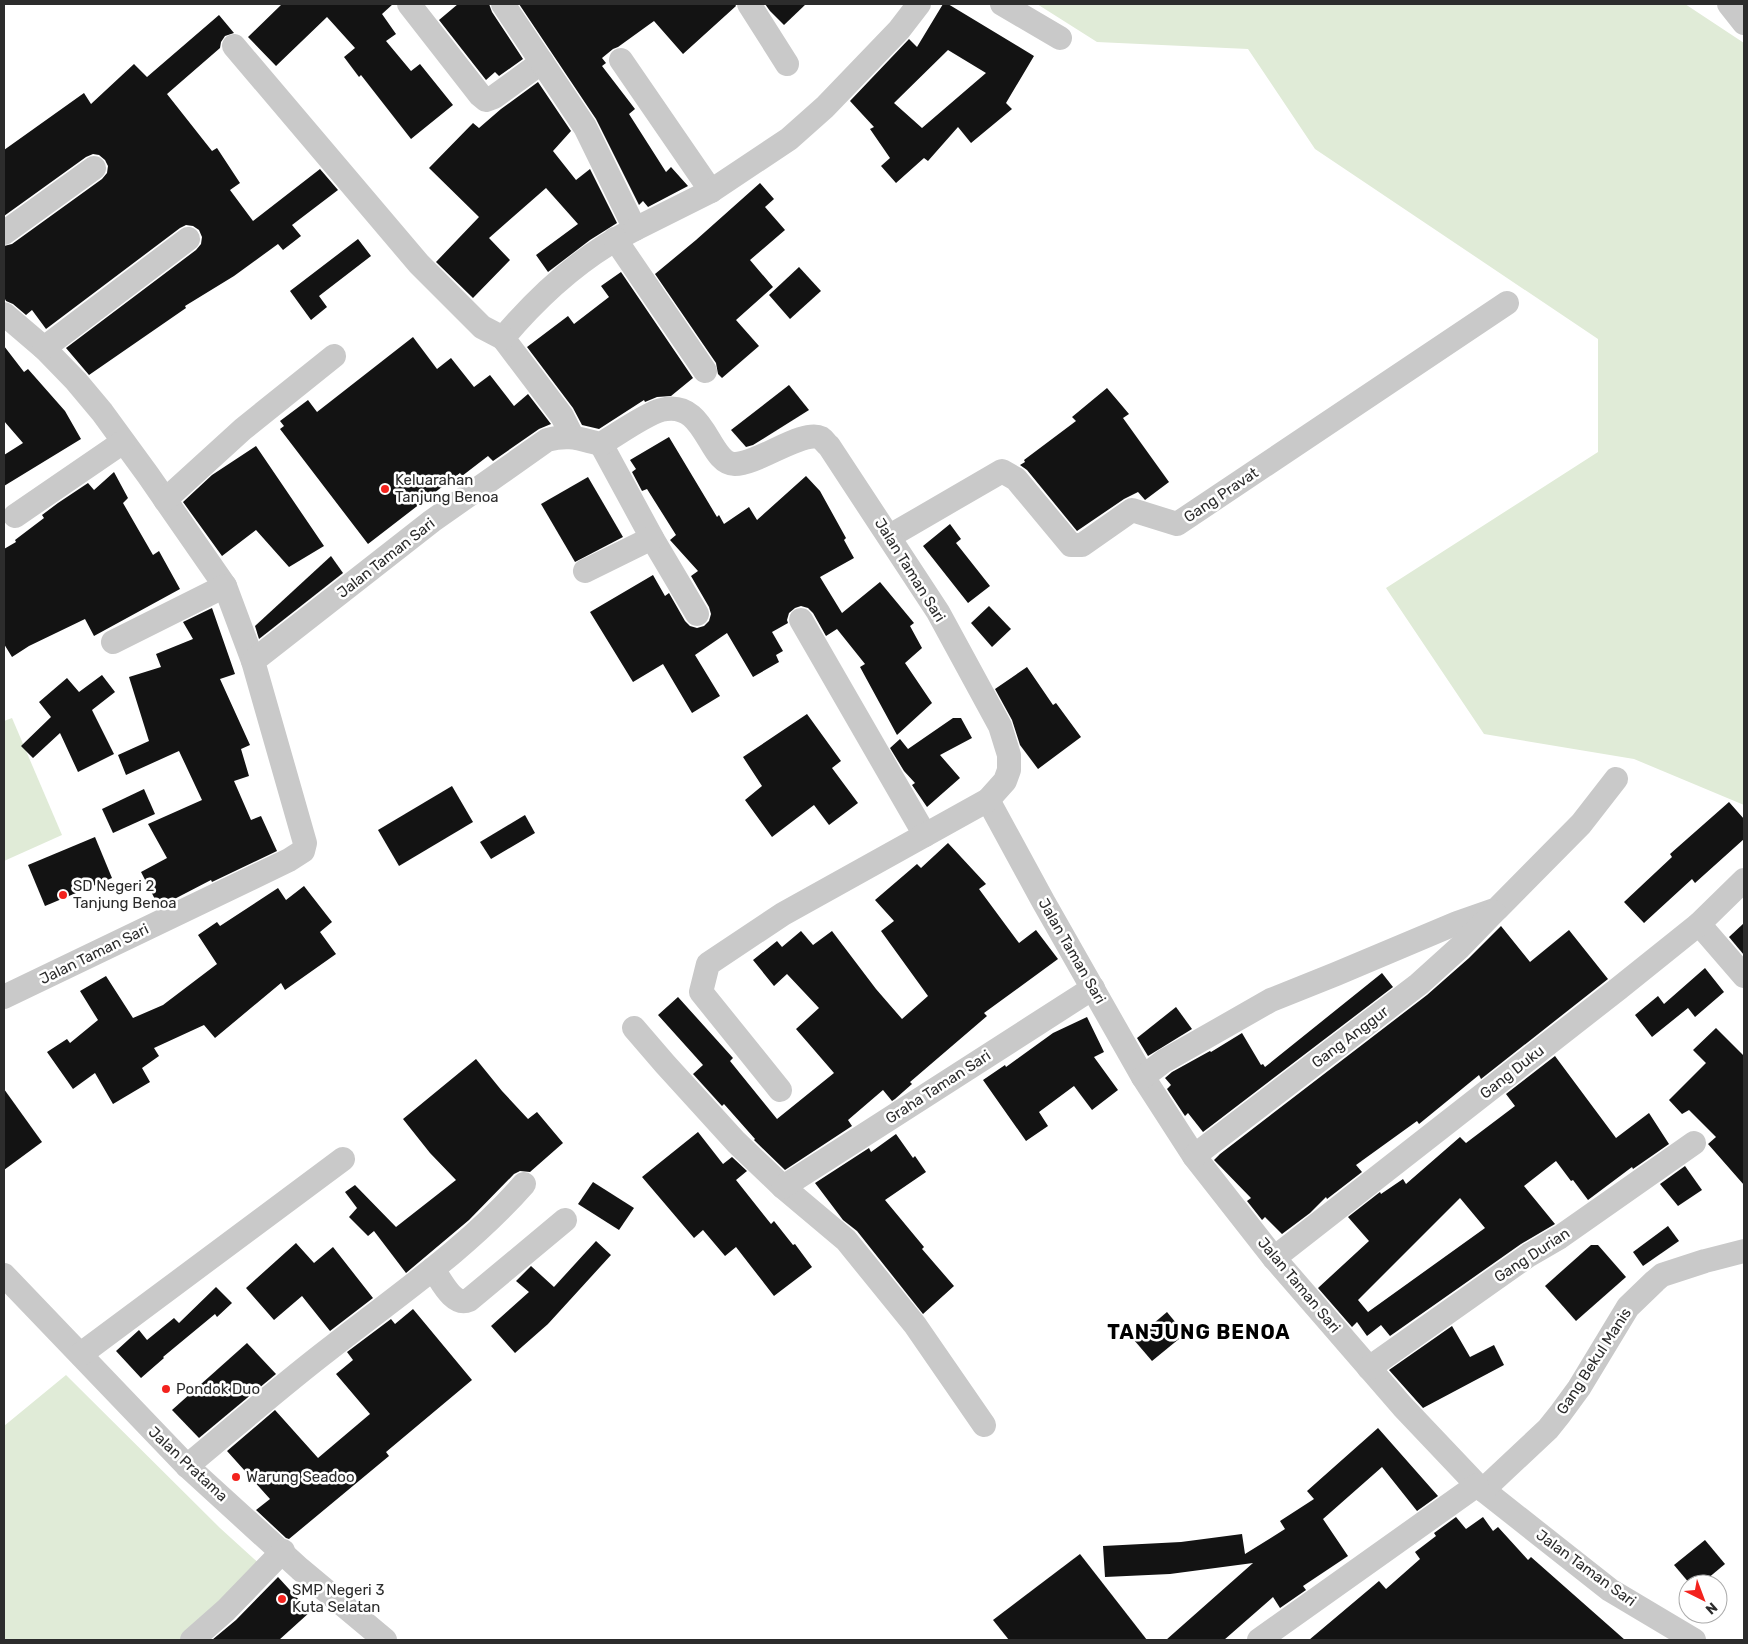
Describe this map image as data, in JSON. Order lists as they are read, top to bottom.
{
  "streets": {
    "street": [
      "Gang Pravat",
      "Jalan Taman Sari",
      "Gang Anggur",
      "Gang Duku",
      "Graha Taman Sari",
      "Gang Durian",
      "Gang Bekul Manis",
      "Jalan Pratama"
    ]
  },
  "crossings": [
    ["Gang Pravat", "Jalan Taman Sari"],
    ["Jalan Taman Sari", "Gang Anggur"],
    ["Jalan Taman Sari", "Gang Duku"],
    ["Jalan Taman Sari", "Graha Taman Sari"],
    ["Jalan Taman Sari", "Gang Durian"],
    ["Jalan Taman Sari", "Gang Bekul Manis"]
  ],
  "districts": ["TANJUNG BENOA"],
  "places": [
    "Keluarahan Tanjung Benoa",
    "SD Negeri 2 Tanjung Benoa",
    "Pondok Duo",
    "Warung Seadoo",
    "SMP Negeri 3 Kuta Selatan"
  ],
  "north": "bottom right"
}
